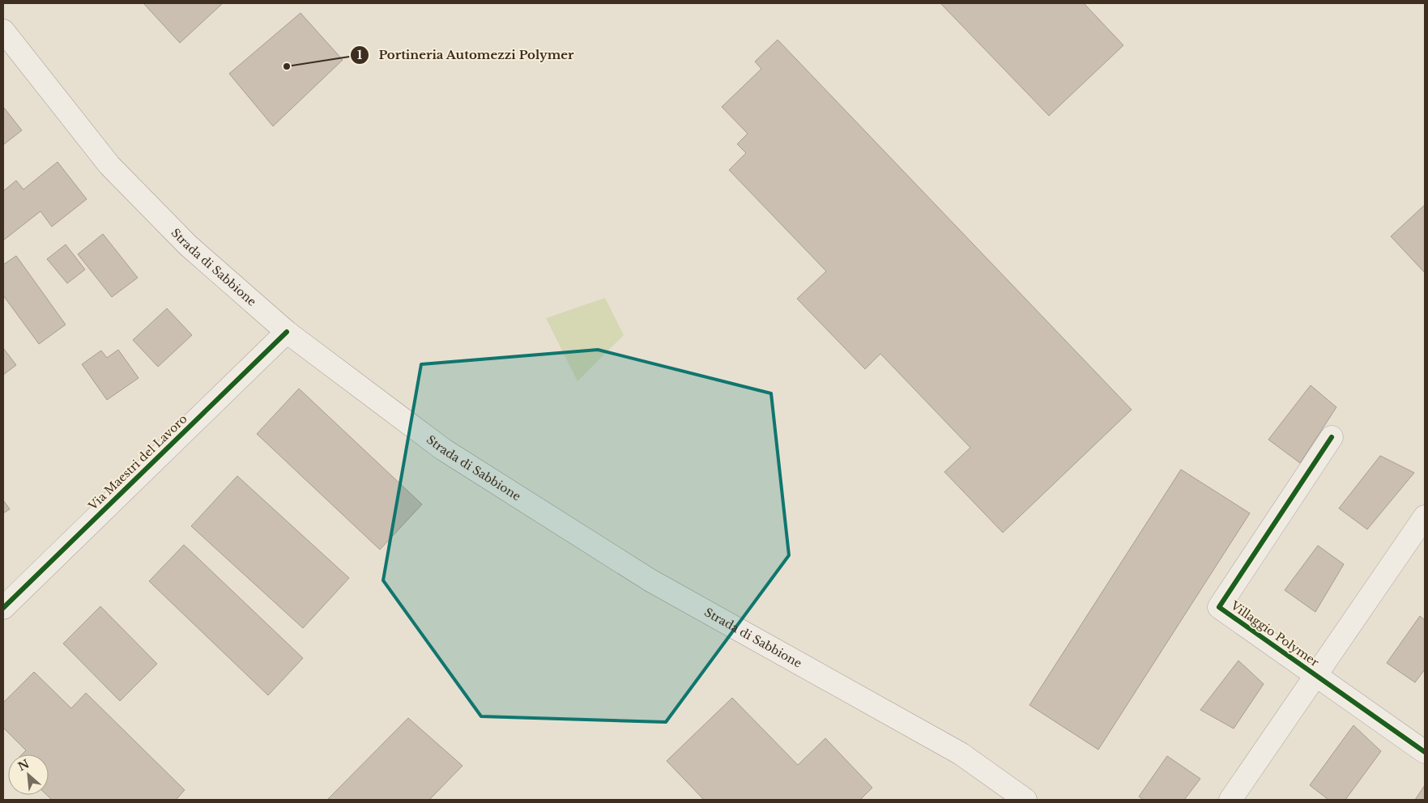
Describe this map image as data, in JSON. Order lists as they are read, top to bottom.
{
  "streets": {
    "main road": ["Strada di Sabbione", "Via Maestri del Lavoro", "Villaggio Polymer"]
  },
  "crossings": [
    ["Strada di Sabbione", "Via Maestri del Lavoro"]
  ],
  "places": ["Portineria Automezzi Polymer"],
  "north": "top left"
}
